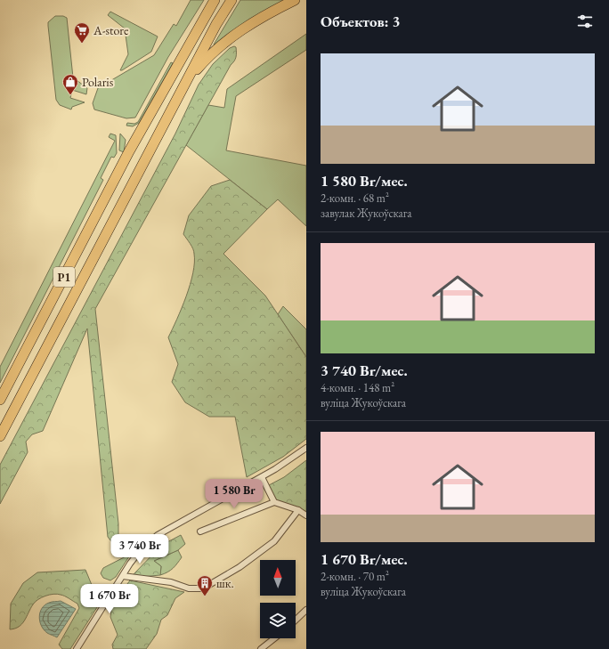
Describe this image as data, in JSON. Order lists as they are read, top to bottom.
{
  "streets": {
    "highway": ["Р1"]
  },
  "places": {
    "supermarket": ["А-store"],
    "shop": ["Polaris"],
    "building": ["шк."]
  },
  "north": "top",
  "page": {
    "heading": "Объектов: 3",
    "list": [
      {
        "name": "1 580 Br/мес.",
        "note": "2-комн. · 68 m² · завулак Жукоўскага"
      },
      {
        "name": "3 740 Br/мес.",
        "note": "4-комн. · 148 m² · вуліца Жукоўскага"
      },
      {
        "name": "1 670 Br/мес.",
        "note": "2-комн. · 70 m² · вуліца Жукоўскага"
      }
    ],
    "price": ["1 580 Br", "3 740 Br", "1 670 Br"]
  }
}
